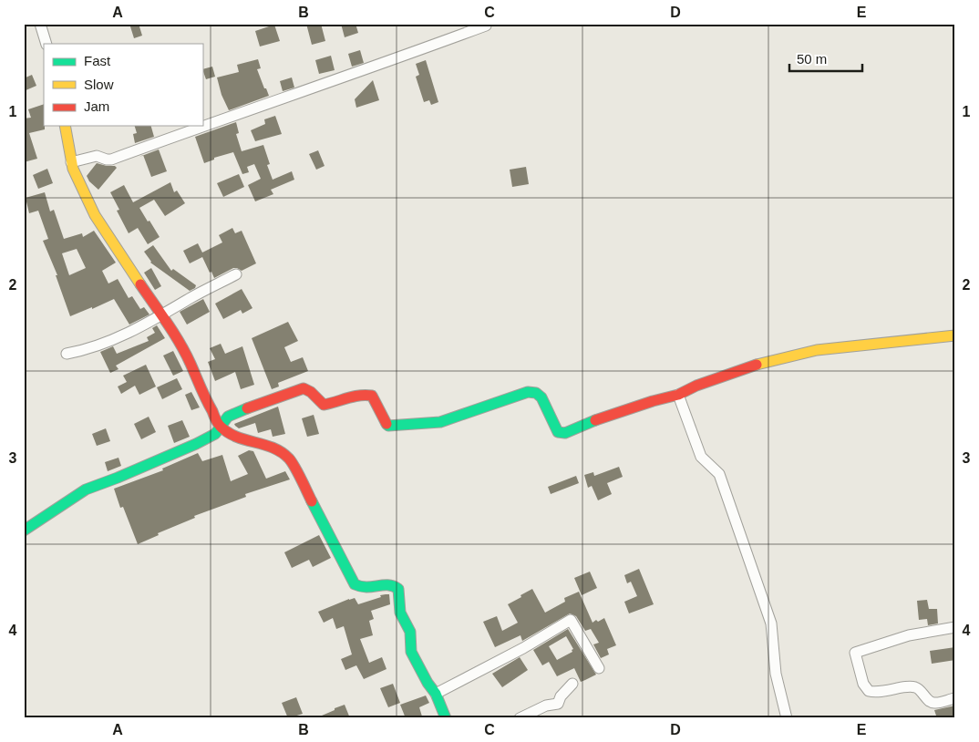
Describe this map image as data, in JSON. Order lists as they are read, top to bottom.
{
  "legend": ["Fast", "Slow", "Jam"],
  "scale_bar": "50 m",
  "grid": {
    "columns": [
      "A",
      "B",
      "C",
      "D",
      "E"
    ],
    "rows": [
      "1",
      "2",
      "3",
      "4"
    ]
  }
}
